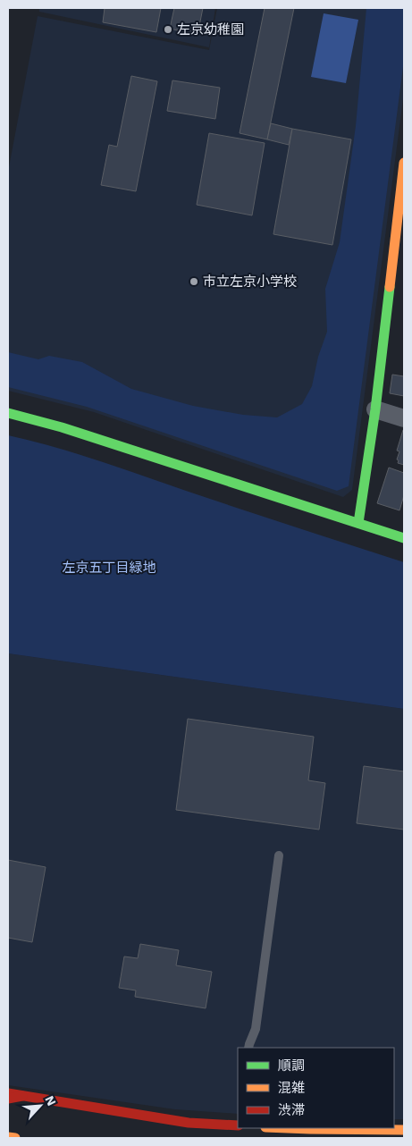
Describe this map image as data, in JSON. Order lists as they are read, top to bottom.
{
  "parks": ["左京五丁目緑地"],
  "places": ["左京幼稚園", "市立左京小学校"],
  "legend": ["順調", "混雑", "渋滞"],
  "north": "top right"
}
